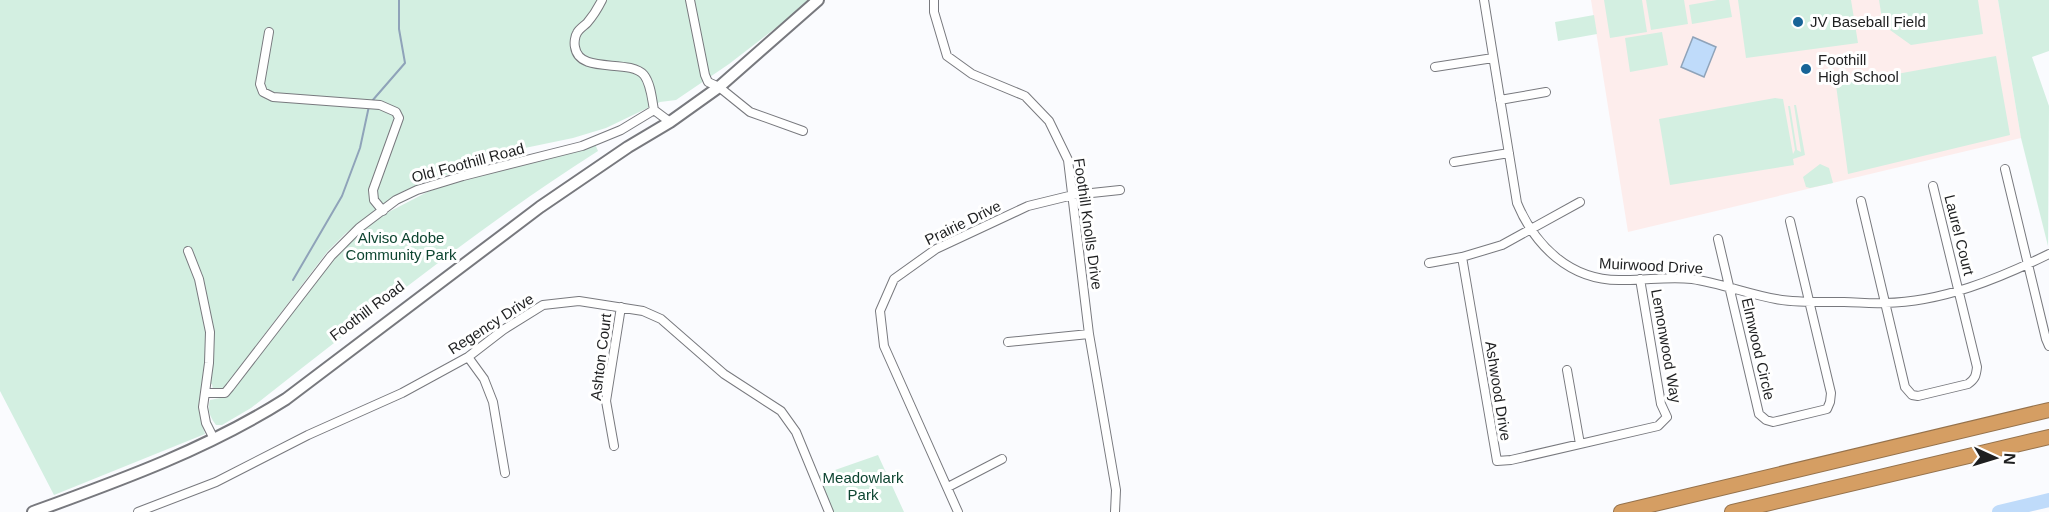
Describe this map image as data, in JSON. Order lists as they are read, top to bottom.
{
  "streets": {
    "main road": ["Foothill Road"],
    "street": [
      "Old Foothill Road",
      "Prairie Drive",
      "Foothill Knolls Drive",
      "Laurel Court",
      "Muirwood Drive",
      "Regency Drive",
      "Lemonwood Way",
      "Elmwood Circle",
      "Ashton Court",
      "Ashwood Drive"
    ]
  },
  "crossings": [
    ["Prairie Drive", "Foothill Knolls Drive"],
    ["Laurel Court", "Muirwood Drive"],
    ["Muirwood Drive", "Lemonwood Way"],
    ["Muirwood Drive", "Elmwood Circle"],
    ["Regency Drive", "Ashton Court"],
    ["Lemonwood Way", "Ashwood Drive"]
  ],
  "parks": ["Alviso Adobe Community Park", "Meadowlark Park"],
  "places": ["JV Baseball Field", "Foothill High School"],
  "north": "right"
}
